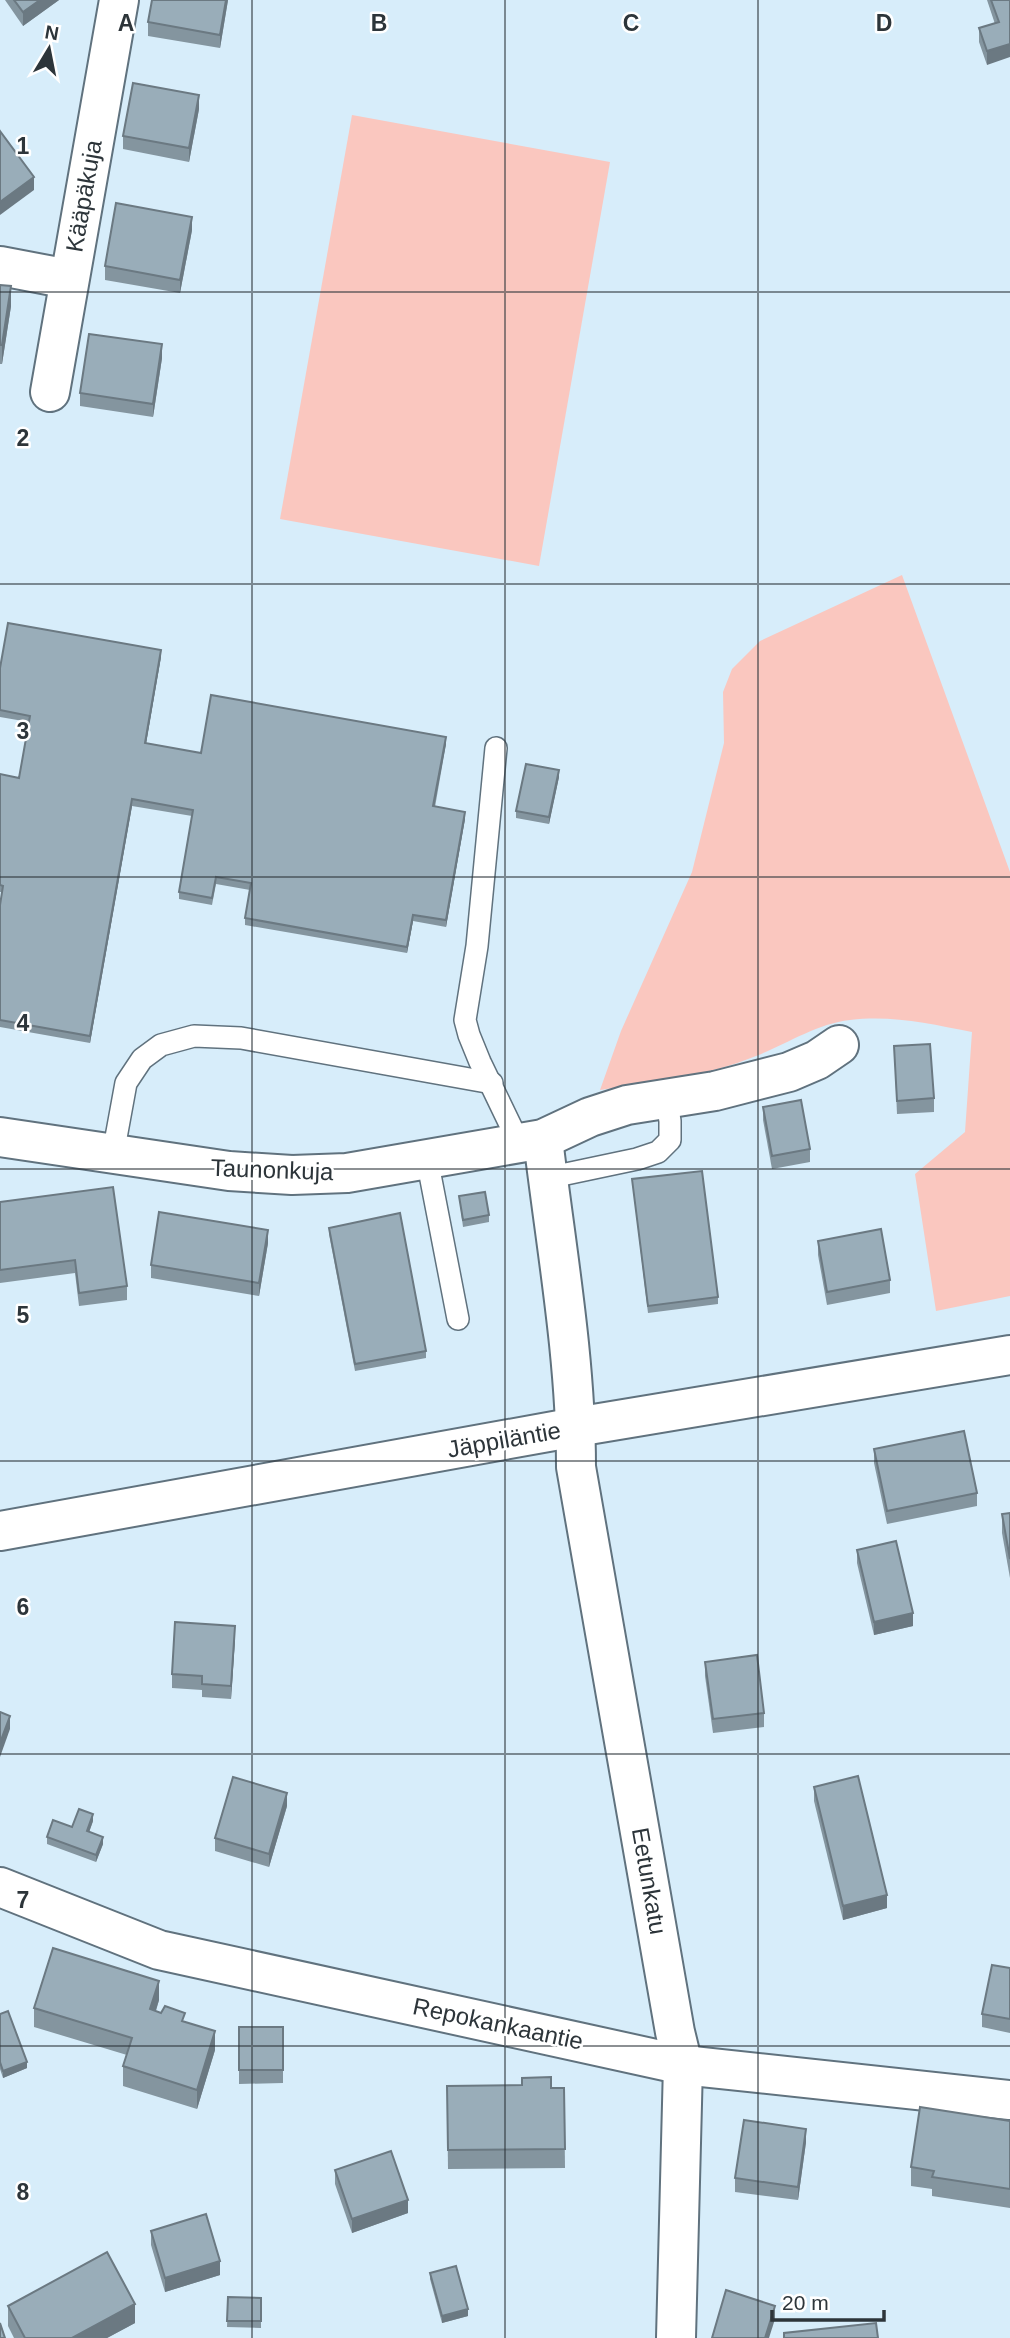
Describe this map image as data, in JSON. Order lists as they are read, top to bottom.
{
  "streets": {
    "street": [
      "Kääpäkuja",
      "Taunonkuja",
      "Jäppiläntie",
      "Eetunkatu",
      "Repokankaantie"
    ]
  },
  "crossings": [
    ["Jäppiläntie", "Eetunkatu"],
    ["Eetunkatu", "Repokankaantie"]
  ],
  "scale_bar": "20 m",
  "north": "top",
  "grid": {
    "columns": [
      "A",
      "B",
      "C",
      "D"
    ],
    "rows": [
      "1",
      "2",
      "3",
      "4",
      "5",
      "6",
      "7",
      "8"
    ]
  }
}
